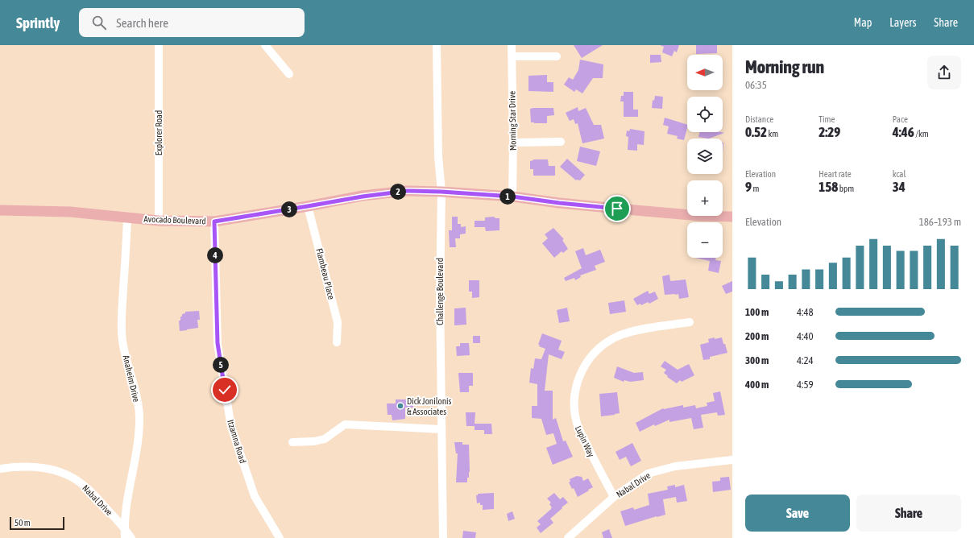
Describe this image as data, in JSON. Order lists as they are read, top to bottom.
{
  "streets": {
    "main road": ["Avocado Boulevard"],
    "street": [
      "Morning Star Drive",
      "Explorer Road",
      "Flambeau Place",
      "Challenge Boulevard",
      "Anaheim Drive",
      "Itzamna Road",
      "Lupin Way",
      "Nabal Drive"
    ]
  },
  "crossings": [
    ["Morning Star Drive", "Avocado Boulevard"],
    ["Explorer Road", "Avocado Boulevard"],
    ["Avocado Boulevard", "Flambeau Place"],
    ["Avocado Boulevard", "Challenge Boulevard"],
    ["Avocado Boulevard", "Anaheim Drive"],
    ["Avocado Boulevard", "Itzamna Road"],
    ["Anaheim Drive", "Nabal Drive"],
    ["Lupin Way", "Nabal Drive"]
  ],
  "places": ["Dick Jonilonis & Associates"],
  "scale_bar": "50 m",
  "north": "left",
  "page": {
    "header": "Sprintly",
    "search": "Search here",
    "nav": ["Map", "Layers", "Share"],
    "heading": ["Morning run", "06:35"],
    "map_buttons": ["+", "−"],
    "stats": [
      ["Distance", "0.52 km"],
      ["Time", "2:29"],
      ["Pace", "4:46 /km"],
      ["Elevation", "9 m"],
      ["Heart rate", "158 bpm"],
      ["kcal", "34"]
    ],
    "pins": [
      "2",
      "1",
      "3",
      "4",
      "5"
    ],
    "chart": ["Elevation", "186–193 m"],
    "list": [
      {
        "name": "100 m",
        "note": "4:48"
      },
      {
        "name": "200 m",
        "note": "4:40"
      },
      {
        "name": "300 m",
        "note": "4:24"
      },
      {
        "name": "400 m",
        "note": "4:59"
      }
    ],
    "buttons": ["Save", "Share"],
    "scale": "50 m"
  }
}
